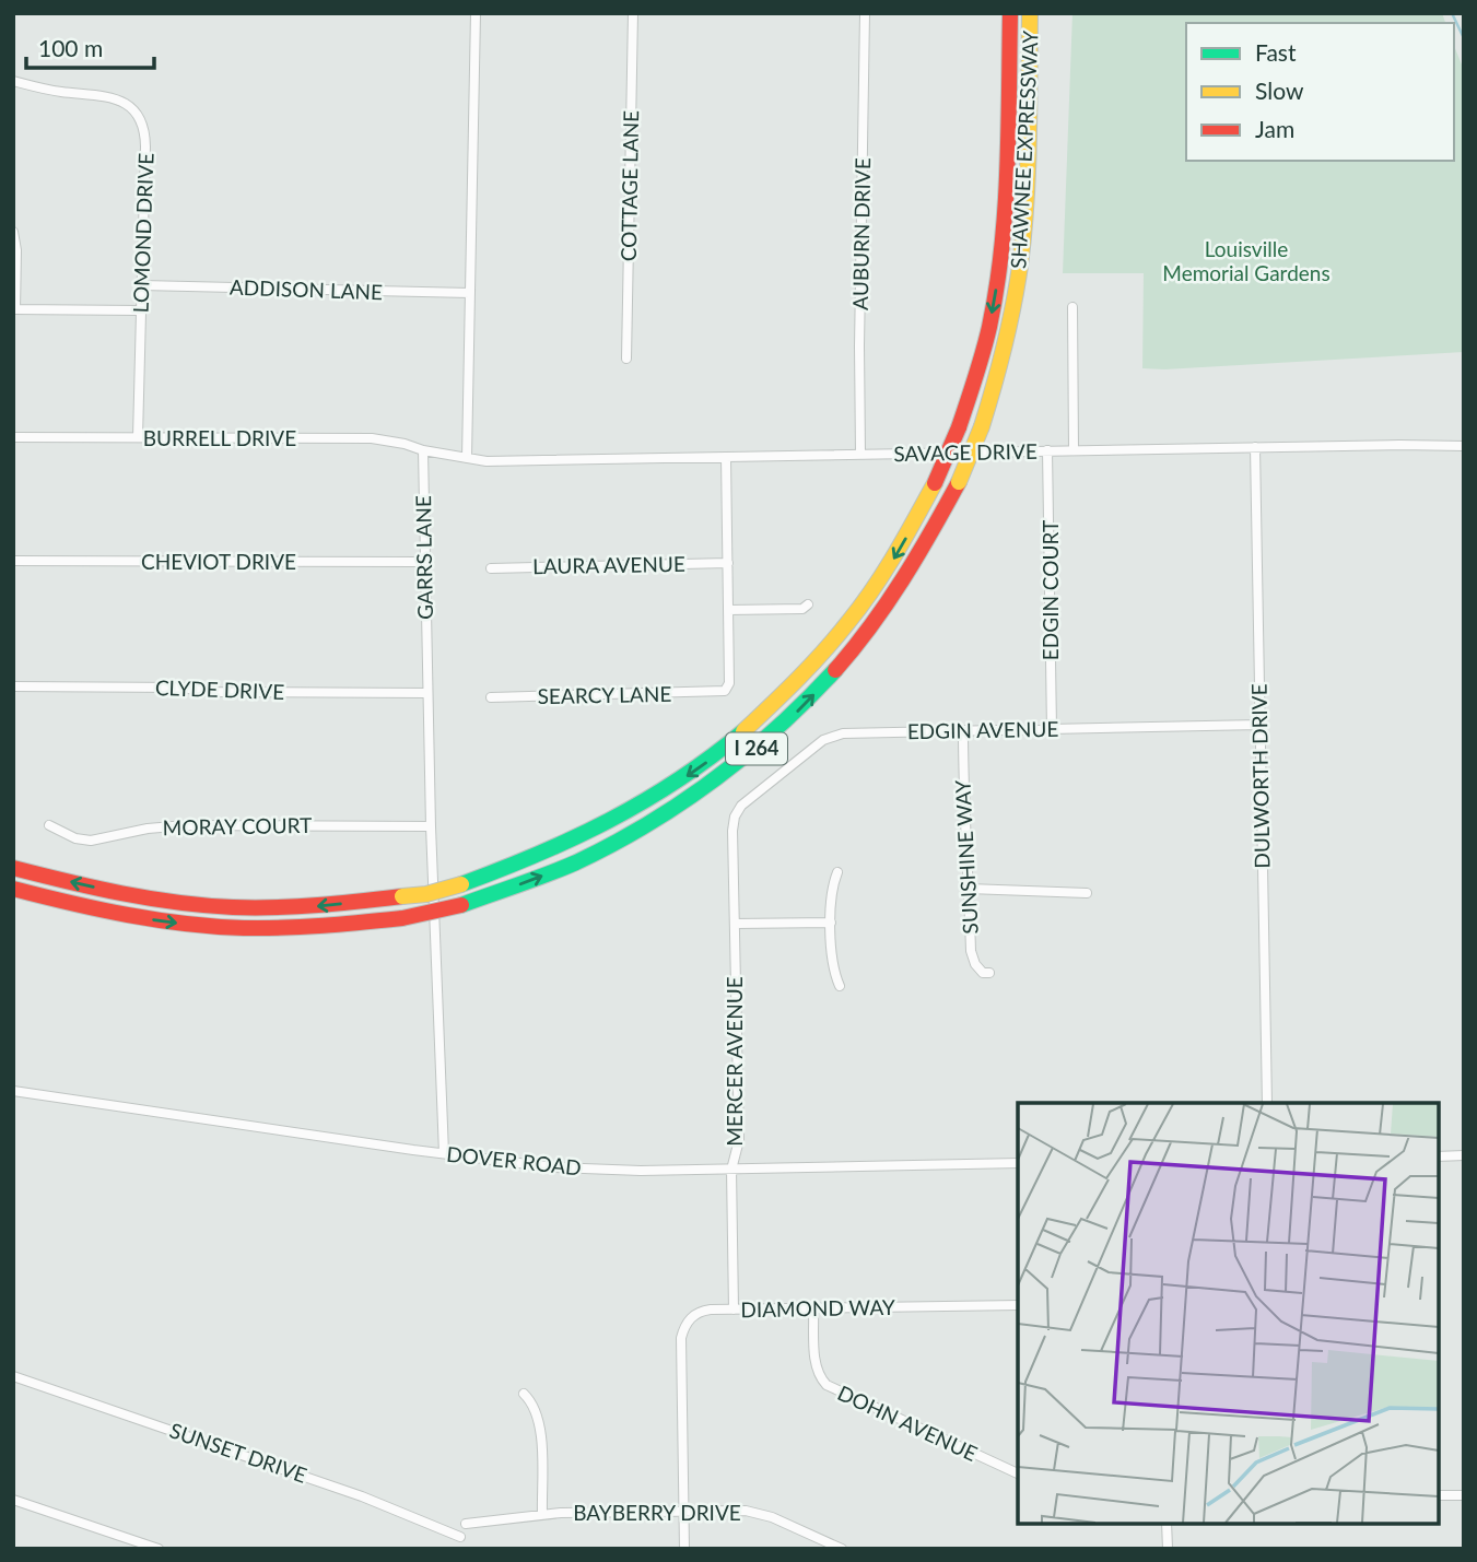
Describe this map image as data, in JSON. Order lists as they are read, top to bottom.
{
  "streets": {
    "highway": ["SHAWNEE EXPRESSWAY", "I 264"],
    "street": [
      "COTTAGE LANE",
      "LOMOND DRIVE",
      "AUBURN DRIVE",
      "ADDISON LANE",
      "BURRELL DRIVE",
      "SAVAGE DRIVE",
      "GARRS LANE",
      "CHEVIOT DRIVE",
      "LAURA AVENUE",
      "EDGIN COURT",
      "CLYDE DRIVE",
      "SEARCY LANE",
      "EDGIN AVENUE",
      "DULWORTH DRIVE",
      "MORAY COURT",
      "SUNSHINE WAY",
      "MERCER AVENUE",
      "DOVER ROAD",
      "DIAMOND WAY",
      "DOHN AVENUE",
      "SUNSET DRIVE",
      "BAYBERRY DRIVE"
    ]
  },
  "crossings": [
    ["LOMOND DRIVE", "ADDISON LANE"],
    ["LOMOND DRIVE", "BURRELL DRIVE"],
    ["AUBURN DRIVE", "SAVAGE DRIVE"],
    ["BURRELL DRIVE", "GARRS LANE"],
    ["SAVAGE DRIVE", "EDGIN COURT"],
    ["SAVAGE DRIVE", "DULWORTH DRIVE"],
    ["GARRS LANE", "CHEVIOT DRIVE"],
    ["GARRS LANE", "CLYDE DRIVE"],
    ["GARRS LANE", "MORAY COURT"],
    ["GARRS LANE", "DOVER ROAD"],
    ["EDGIN COURT", "EDGIN AVENUE"],
    ["EDGIN AVENUE", "DULWORTH DRIVE"],
    ["EDGIN AVENUE", "SUNSHINE WAY"],
    ["EDGIN AVENUE", "MERCER AVENUE"],
    ["MERCER AVENUE", "DOVER ROAD"],
    ["MERCER AVENUE", "DIAMOND WAY"],
    ["DIAMOND WAY", "DOHN AVENUE"],
    ["DIAMOND WAY", "BAYBERRY DRIVE"]
  ],
  "parks": ["Louisville Memorial Gardens"],
  "legend": ["Fast", "Slow", "Jam"],
  "scale_bar": "100 m"
}
